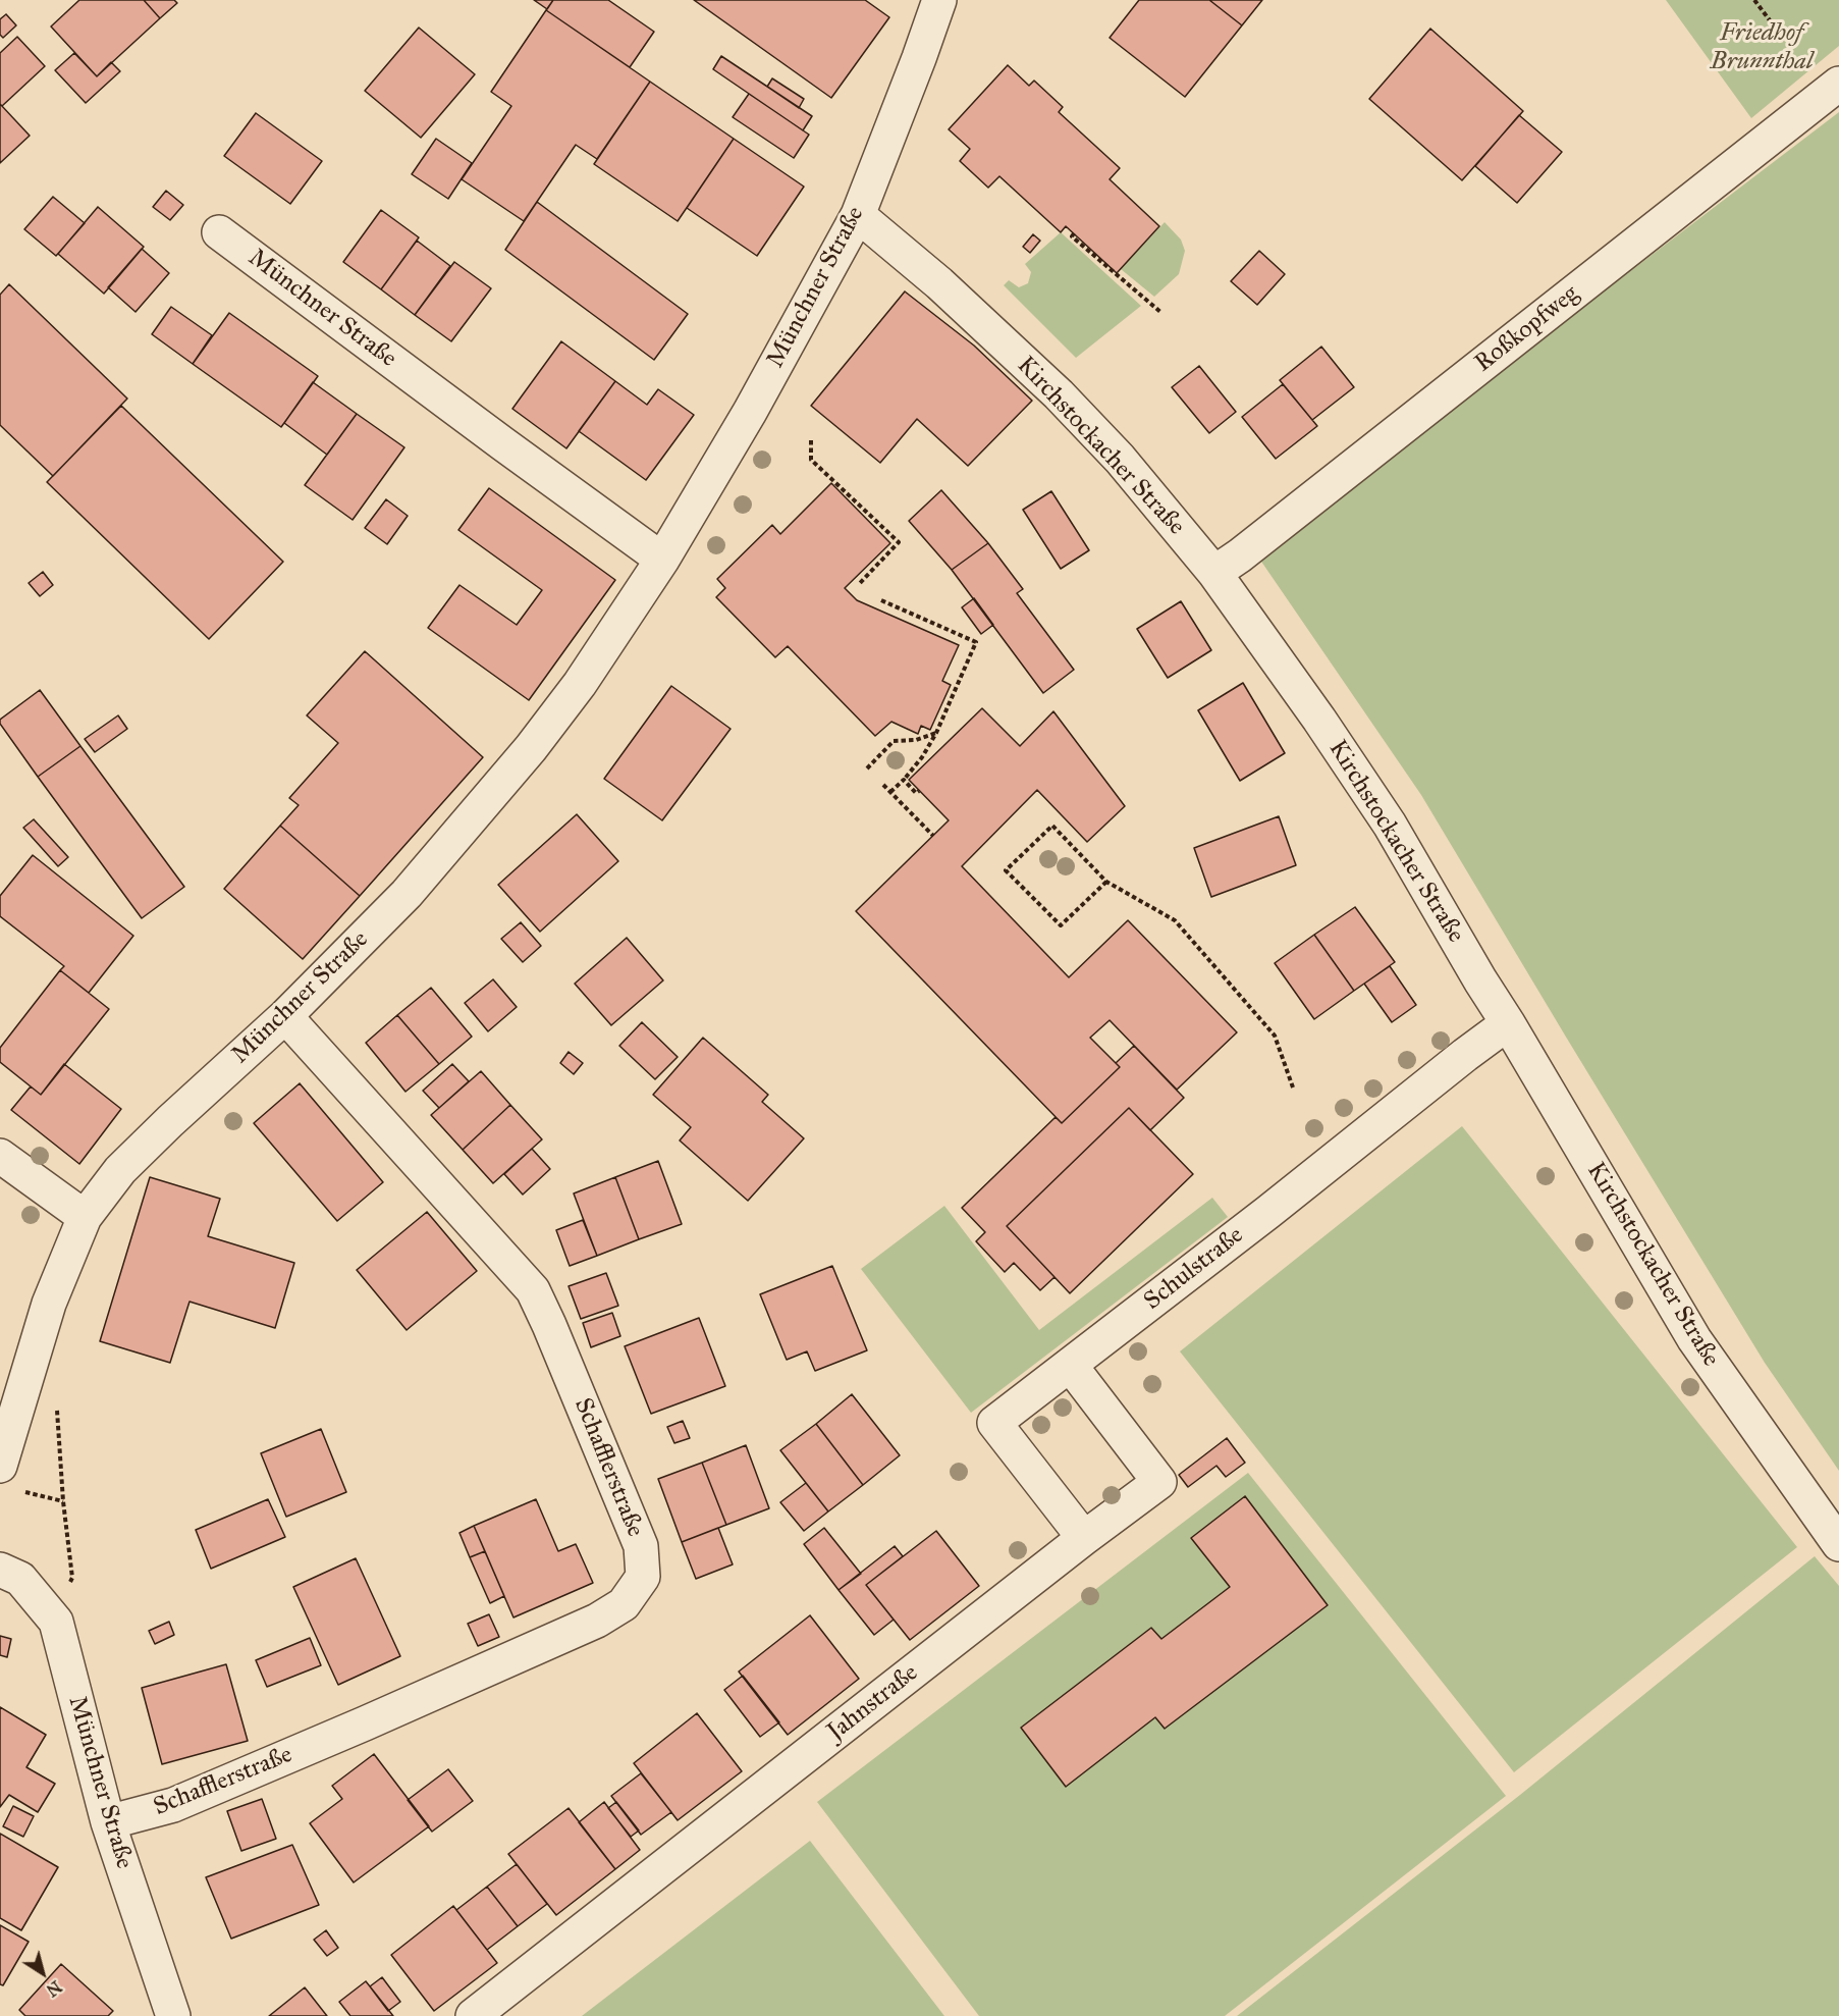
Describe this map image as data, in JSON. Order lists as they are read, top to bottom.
{
  "streets": {
    "street": [
      "Münchner Straße",
      "Roßkopfweg",
      "Kirchstockacher Straße",
      "Schulstraße",
      "Schafflerstraße",
      "Jahnstraße"
    ]
  },
  "crossings": [
    ["Münchner Straße", "Kirchstockacher Straße"],
    ["Münchner Straße", "Schafflerstraße"],
    ["Roßkopfweg", "Kirchstockacher Straße"],
    ["Kirchstockacher Straße", "Schulstraße"],
    ["Schulstraße", "Jahnstraße"]
  ],
  "parks": ["Friedhof Brunnthal"],
  "north": "bottom right"
}
